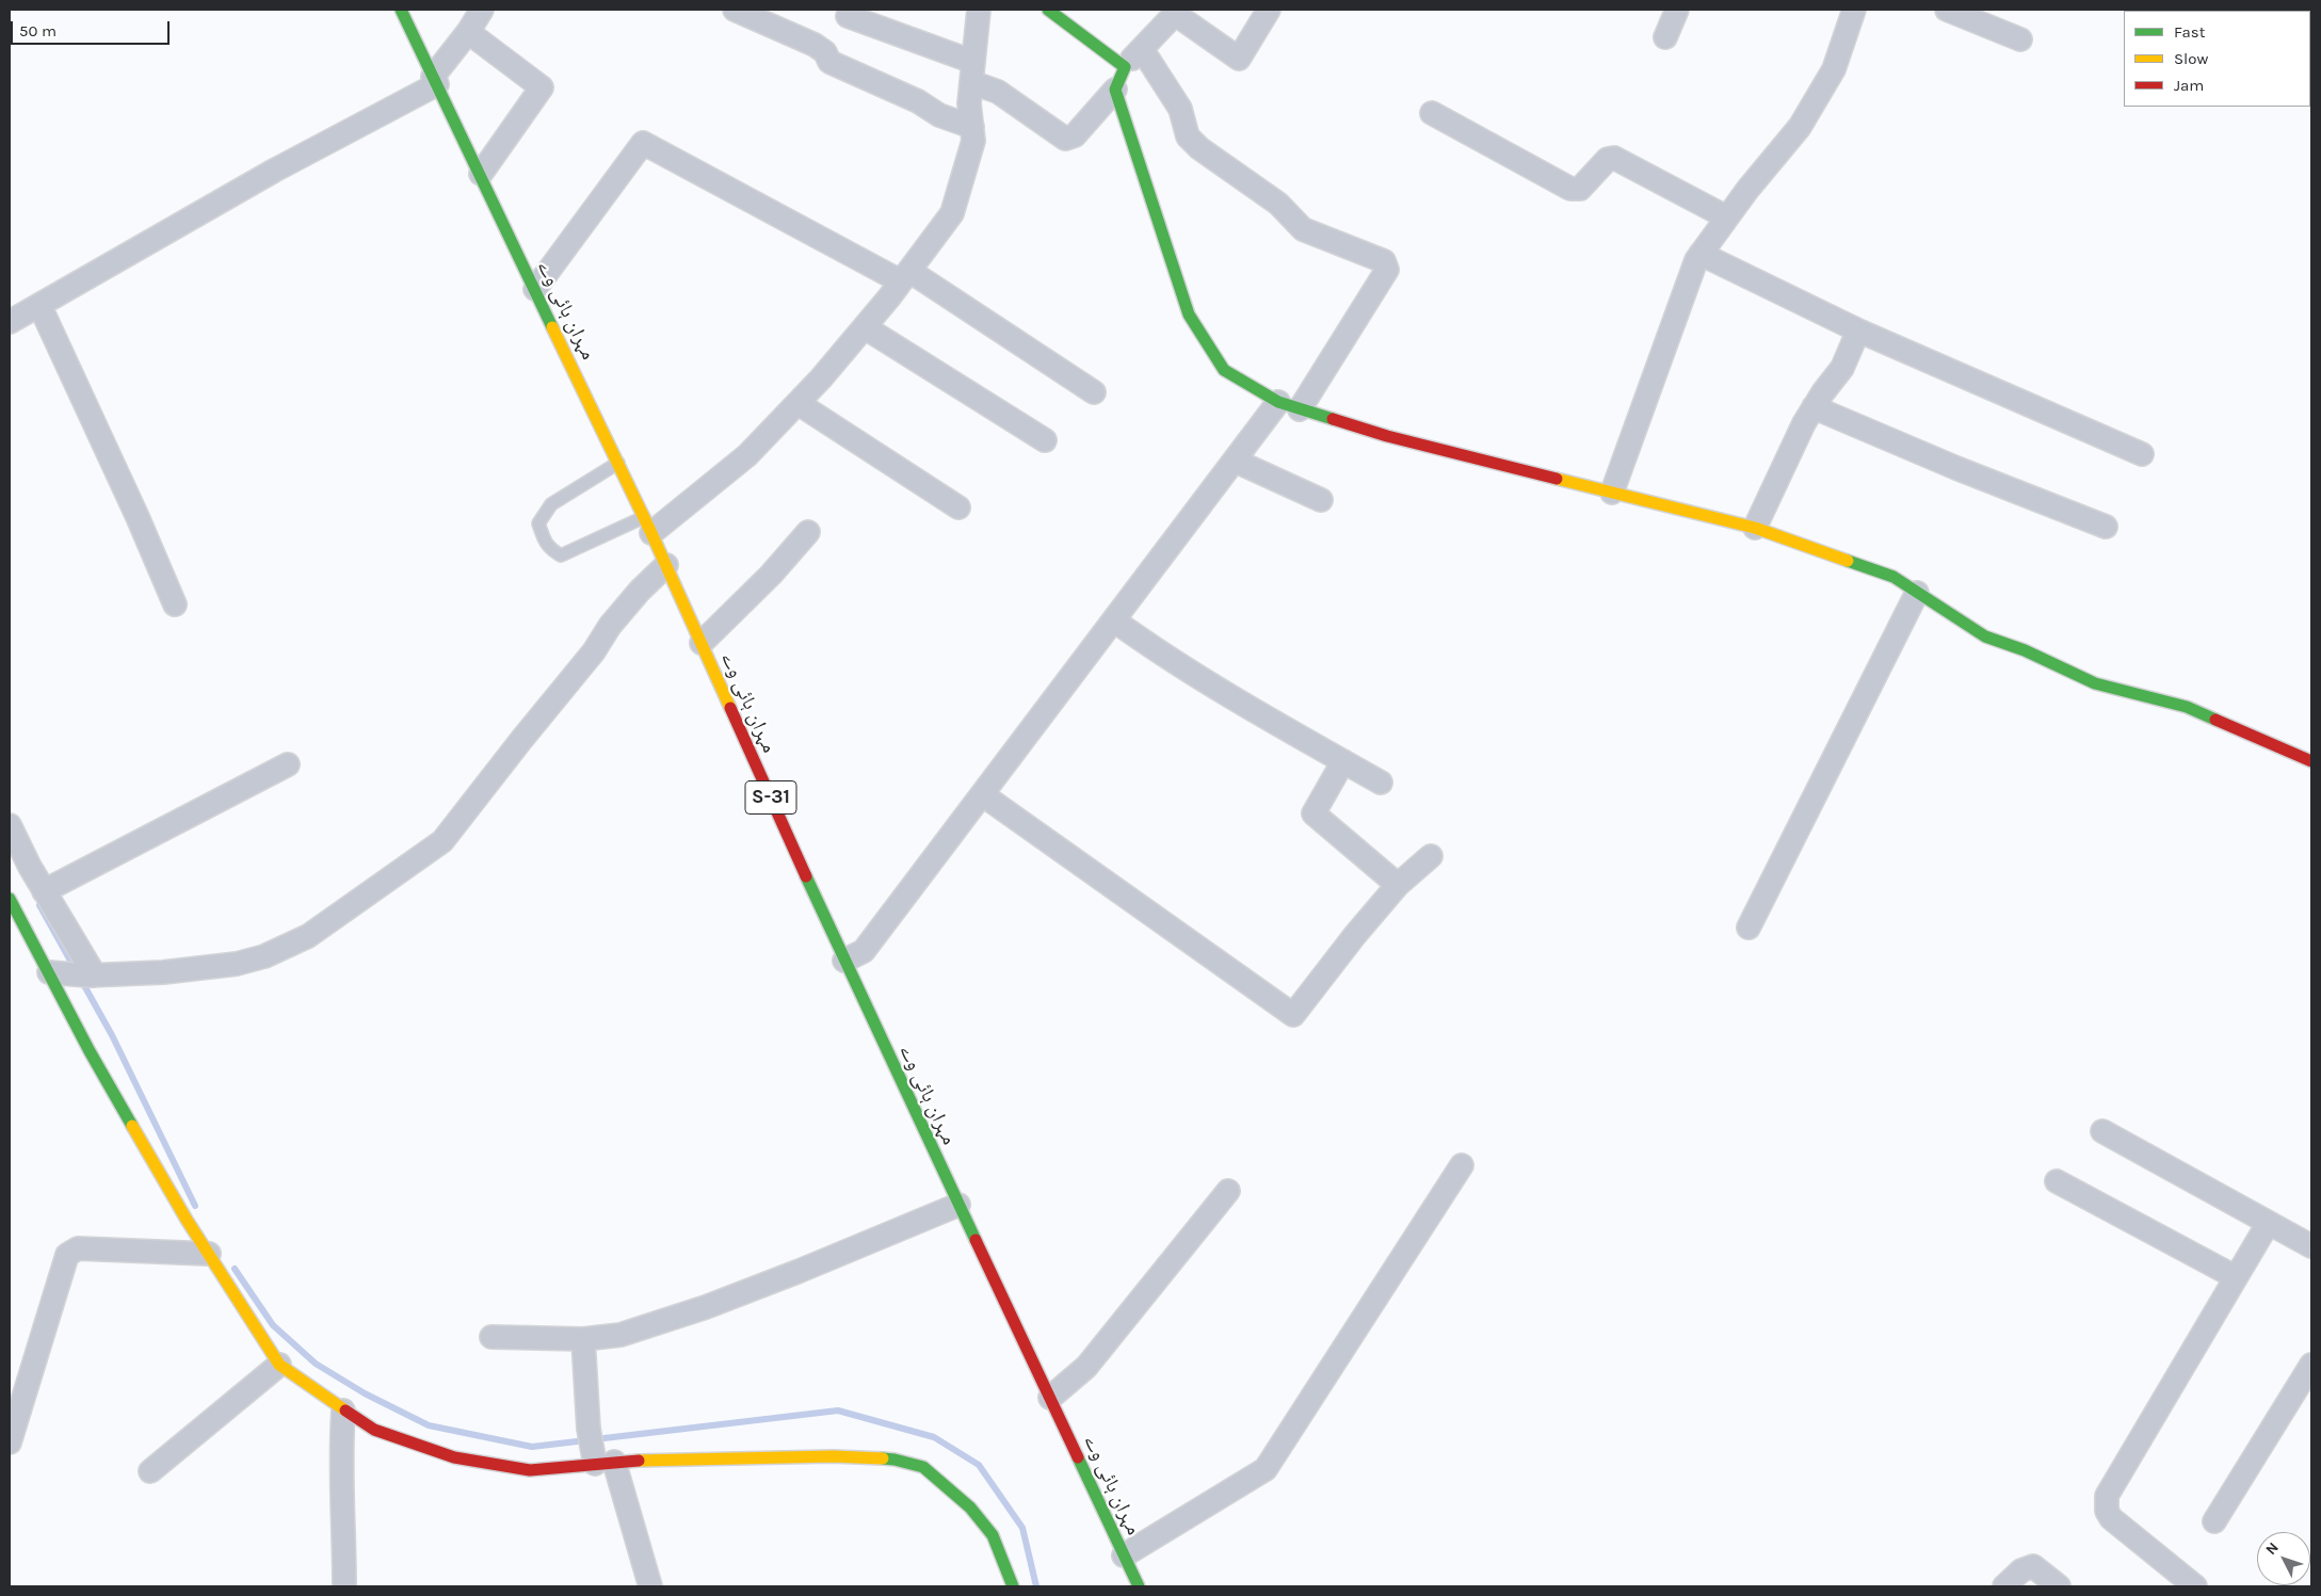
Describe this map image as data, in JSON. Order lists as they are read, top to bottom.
{
  "streets": {
    "street": ["مہران ہائی وے", "S-31"]
  },
  "legend": ["Fast", "Slow", "Jam"],
  "scale_bar": "50 m",
  "north": "top left"
}
